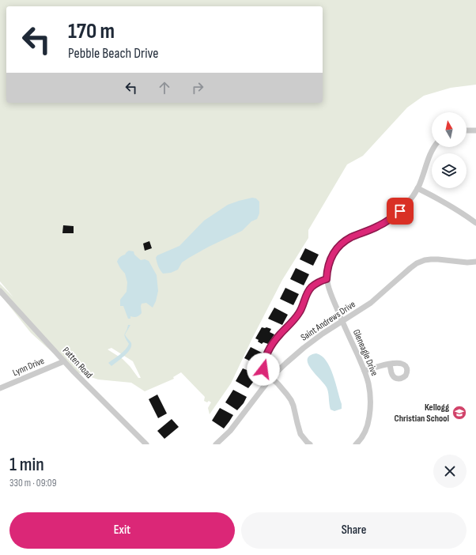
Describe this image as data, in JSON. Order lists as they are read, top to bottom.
{
  "streets": {
    "street": [
      "Saint Andrews Drive",
      "Gleneagle Drive",
      "Patten Road",
      "Lynn Drive"
    ]
  },
  "crossings": [
    ["Saint Andrews Drive", "Gleneagle Drive"],
    ["Patten Road", "Lynn Drive"]
  ],
  "places": {
    "school or university": ["Kellogg Christian School"]
  },
  "north": "top",
  "page": {
    "turn": ["170 m", "Pebble Beach Drive"],
    "heading": ["1 min", "330 m · 09:09"],
    "buttons": ["Exit", "Share"]
  }
}
